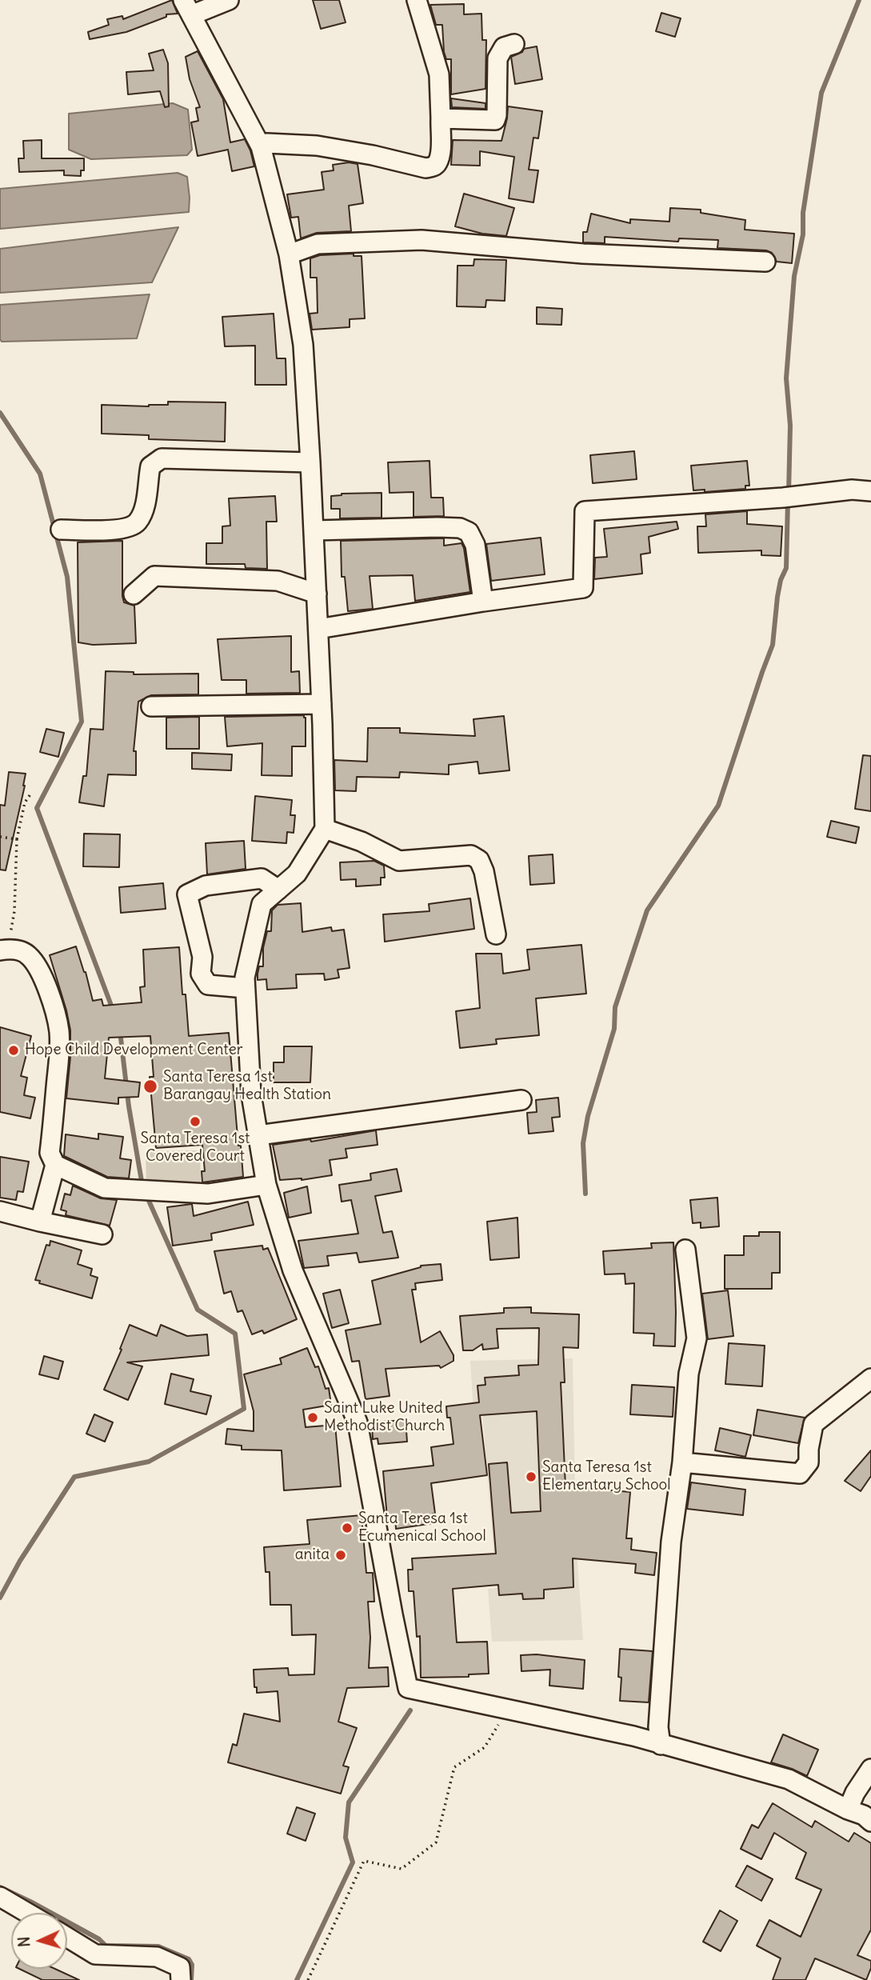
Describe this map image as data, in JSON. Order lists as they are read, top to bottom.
{
  "places": [
    "Hope Child Development Center",
    "Santa Teresa 1st Barangay Health Station",
    "Santa Teresa 1st Covered Court",
    "Saint Luke United Methodist Church",
    "Santa Teresa 1st Elementary School",
    "Santa Teresa 1st Ecumenical School",
    "anita"
  ],
  "north": "left"
}
